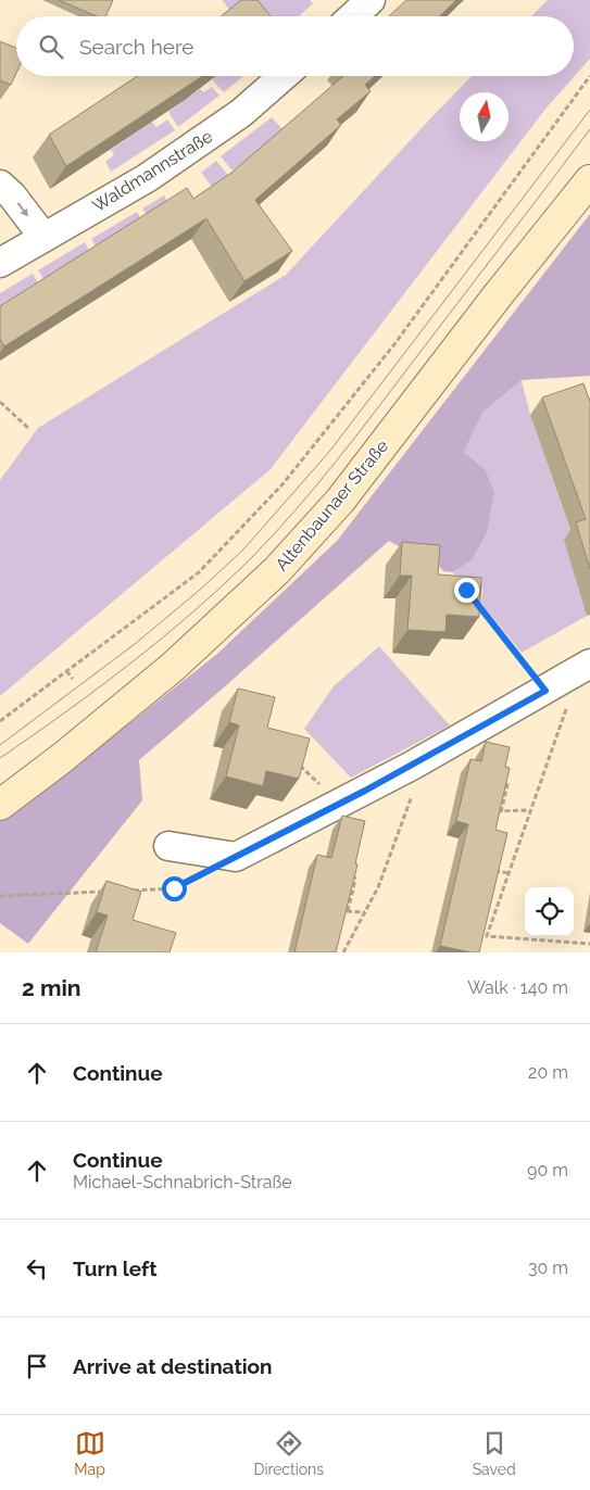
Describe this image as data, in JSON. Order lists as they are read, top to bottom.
{
  "streets": {
    "main road": ["Altenbaunaer Straße"],
    "street": ["Waldmannstraße"]
  },
  "north": "top",
  "page": {
    "search": "Search here",
    "heading": ["2 min", "Walk · 140 m"],
    "list": [
      ["Continue", "20 m"],
      ["Continue", "Michael-Schnabrich-Straße", "90 m"],
      ["Turn left", "30 m"],
      "Arrive at destination"
    ],
    "nav": ["Map", "Directions", "Saved"]
  }
}
